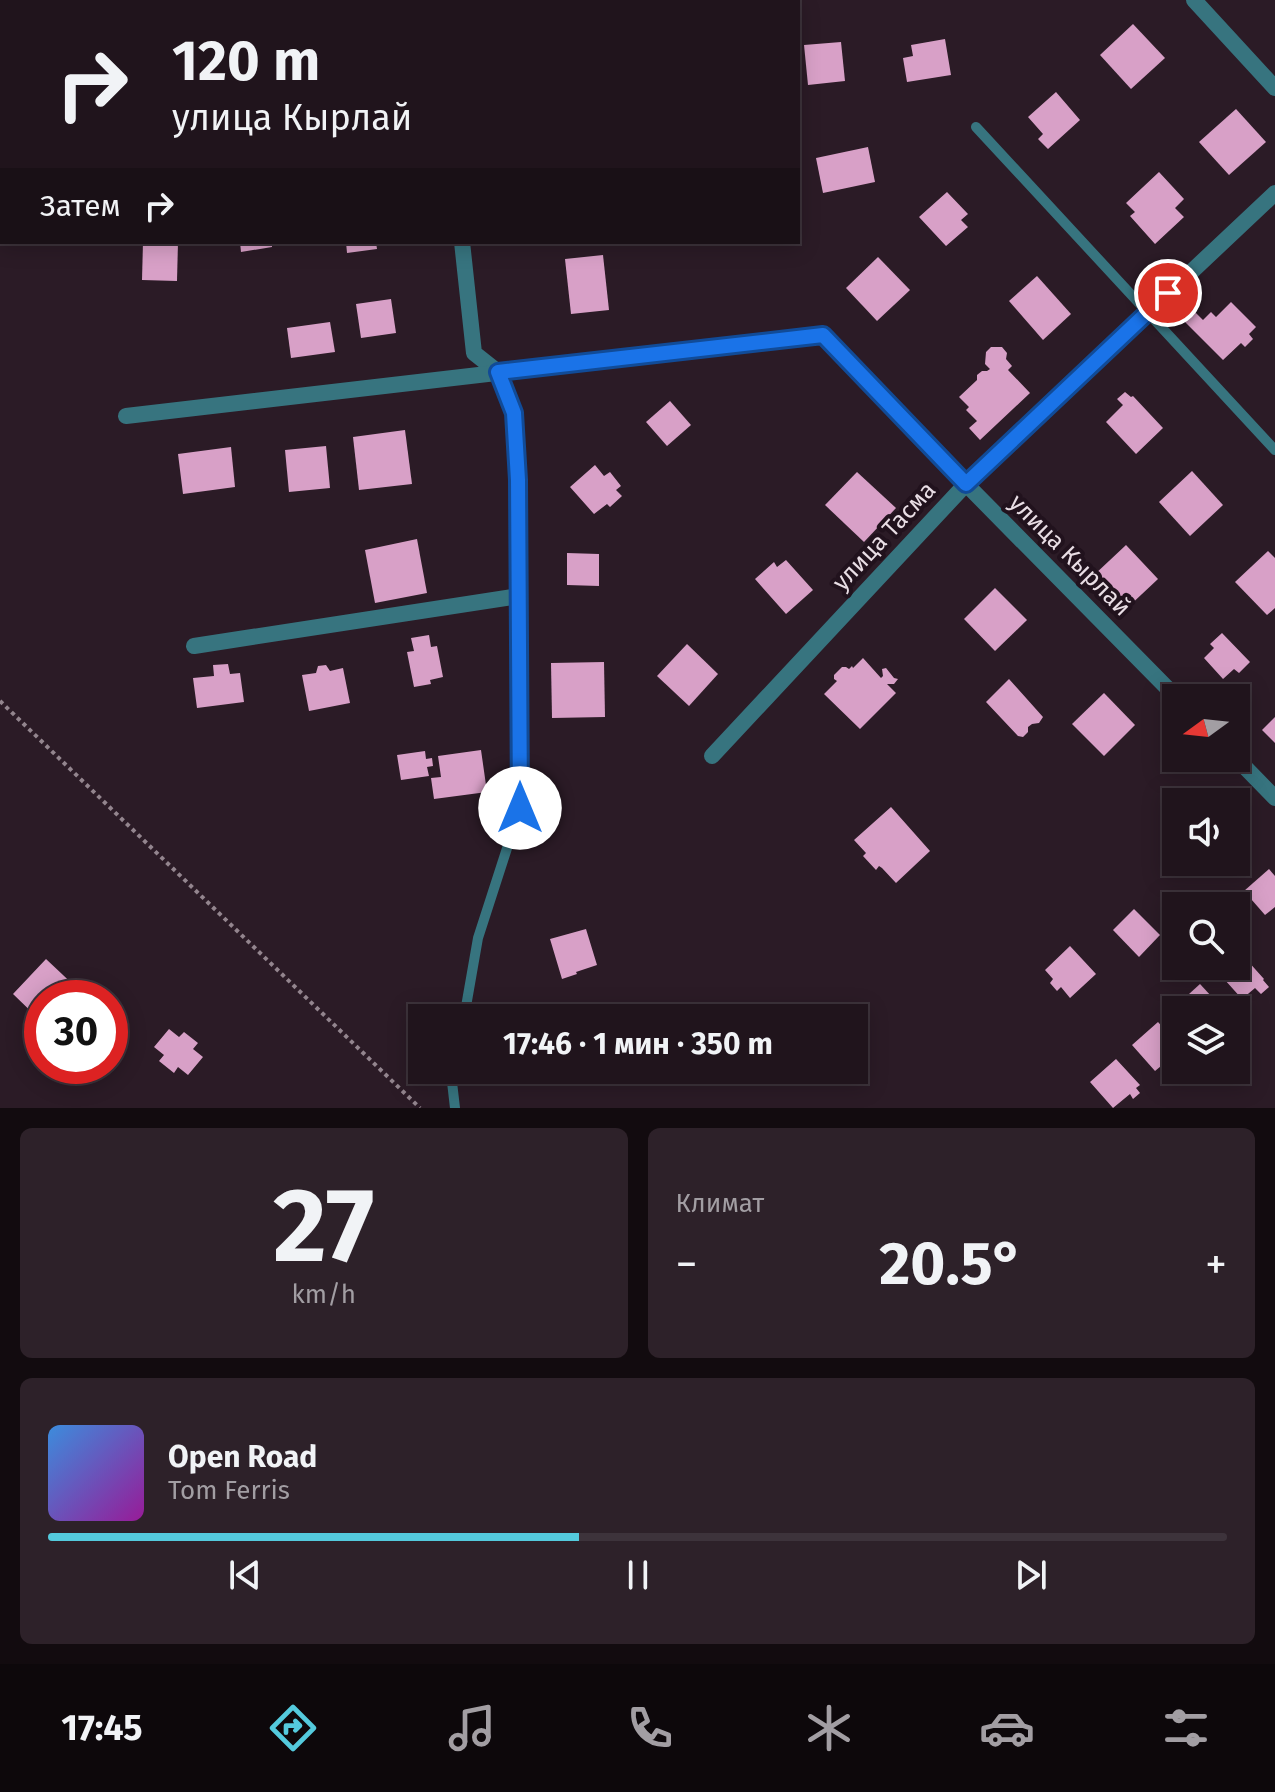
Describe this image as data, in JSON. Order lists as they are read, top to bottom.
{
  "streets": {
    "street": ["улица Тасма", "улица Кырлай"]
  },
  "crossings": [
    ["улица Тасма", "улица Кырлай"]
  ],
  "north": "left",
  "page": {
    "turn": ["120 m", "улица Кырлай"],
    "then": "Затем",
    "limit": "30",
    "trip": "17:46 · 1 мин · 350 m",
    "tile": [
      ["27", "km/h"],
      "Климат"
    ],
    "heat": ["−", "20.5°", "+"],
    "song": ["Open Road", "Tom Ferris"],
    "tabs": "17:45"
  }
}
